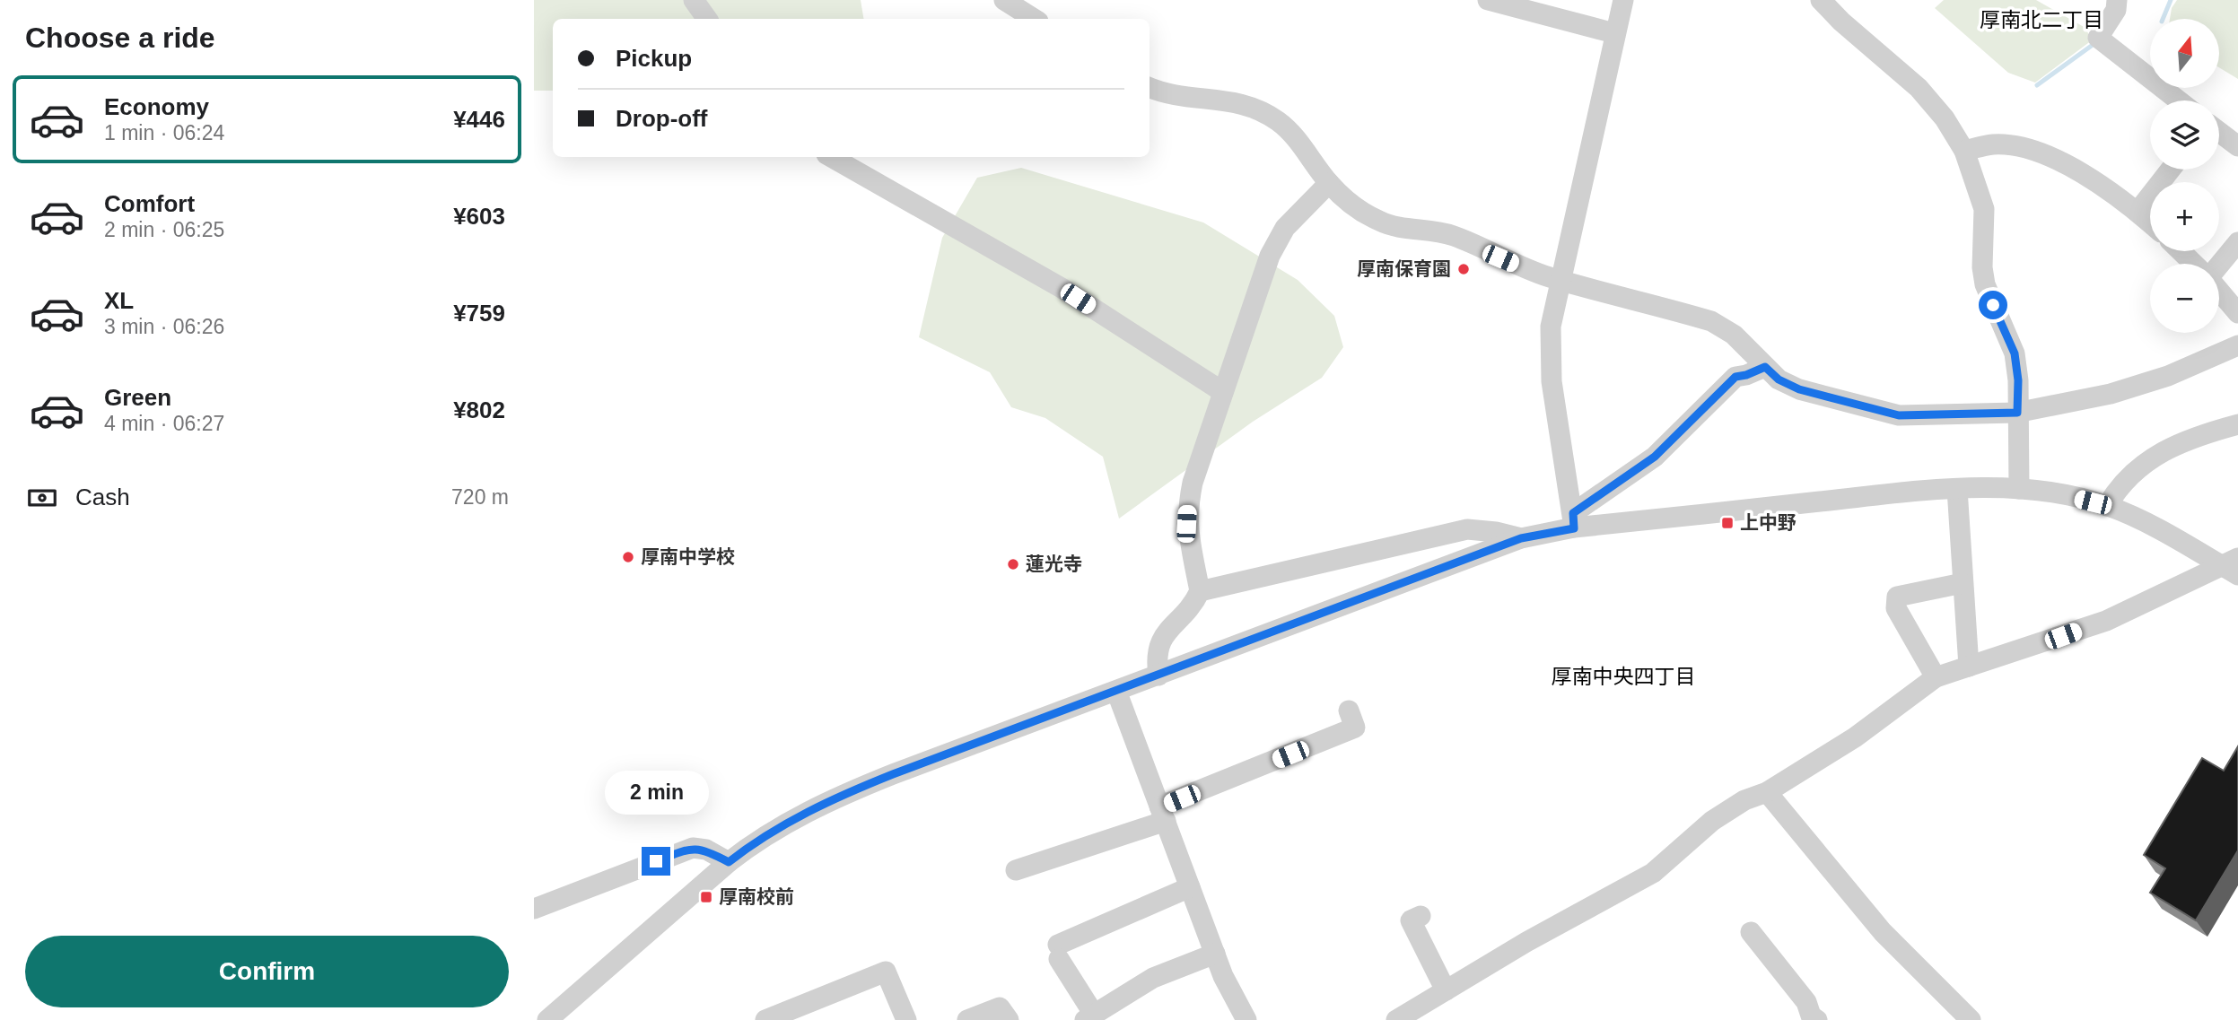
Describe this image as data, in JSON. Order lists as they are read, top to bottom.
{
  "districts": ["厚南北二丁目", "厚南中央四丁目"],
  "places": {
    "other": ["厚南保育園", "厚南中学校", "蓮光寺"],
    "transit": ["上中野", "厚南校前"]
  },
  "north": "top",
  "page": {
    "heading": "Choose a ride",
    "map_buttons": ["+", "−"],
    "banner": ["Pickup", "Drop-off"],
    "list": [
      {
        "name": "Economy",
        "note": "1 min · 06:24",
        "value": "¥446"
      },
      {
        "name": "Comfort",
        "note": "2 min · 06:25",
        "value": "¥603"
      },
      {
        "name": "XL",
        "note": "3 min · 06:26",
        "value": "¥759"
      },
      {
        "name": "Green",
        "note": "4 min · 06:27",
        "value": "¥802"
      }
    ],
    "pay": ["Cash", "720 m"],
    "bubble": "2 min",
    "buttons": "Confirm"
  }
}
